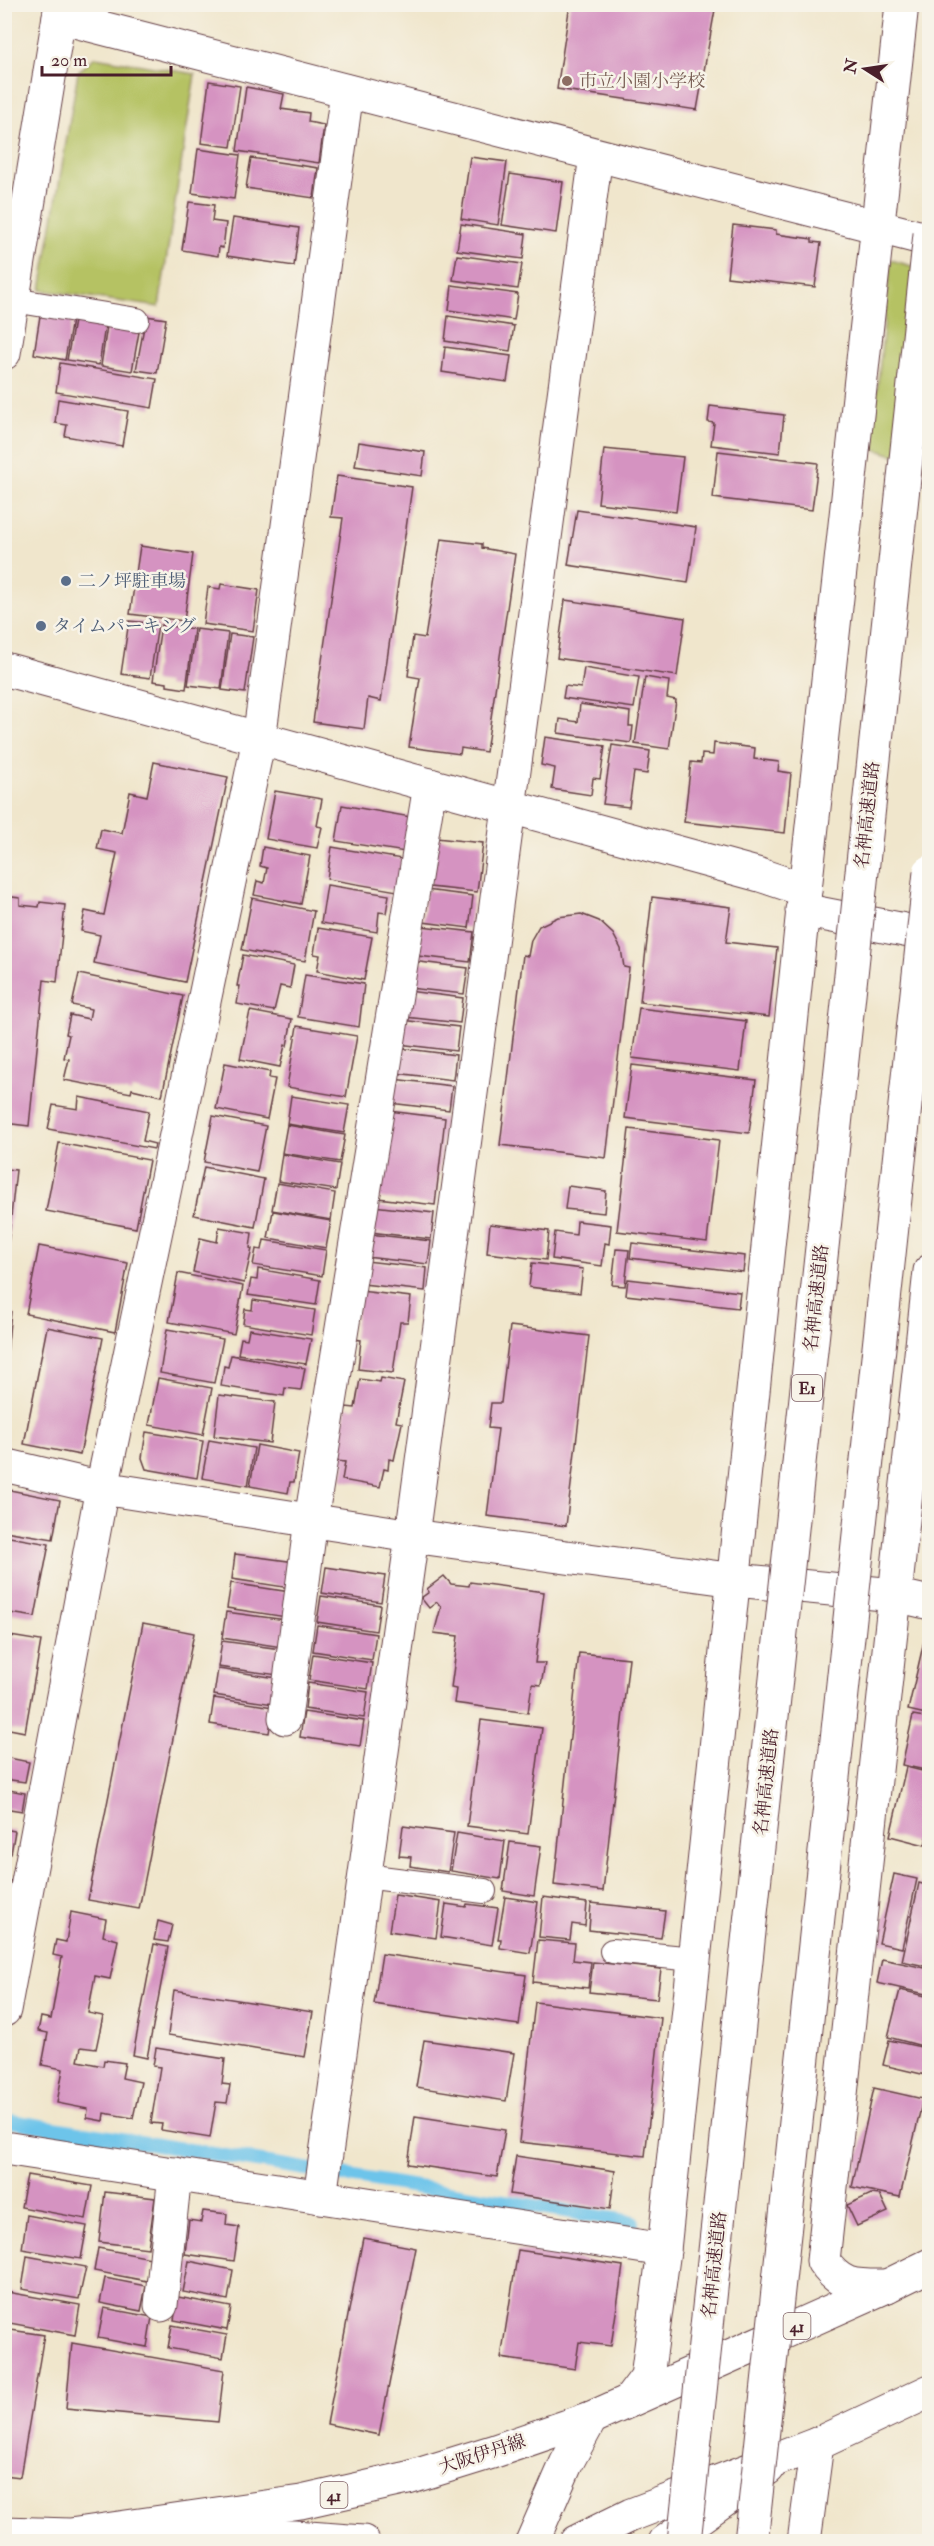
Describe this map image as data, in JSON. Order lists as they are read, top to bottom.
{
  "streets": {
    "main road": [
      "名神高速道路",
      "E1",
      "41",
      "大阪伊丹線"
    ]
  },
  "places": ["市立小園小学校", "二ノ坪駐車場", "タイムパーキング"],
  "scale_bar": "20 m",
  "north": "left"
}
